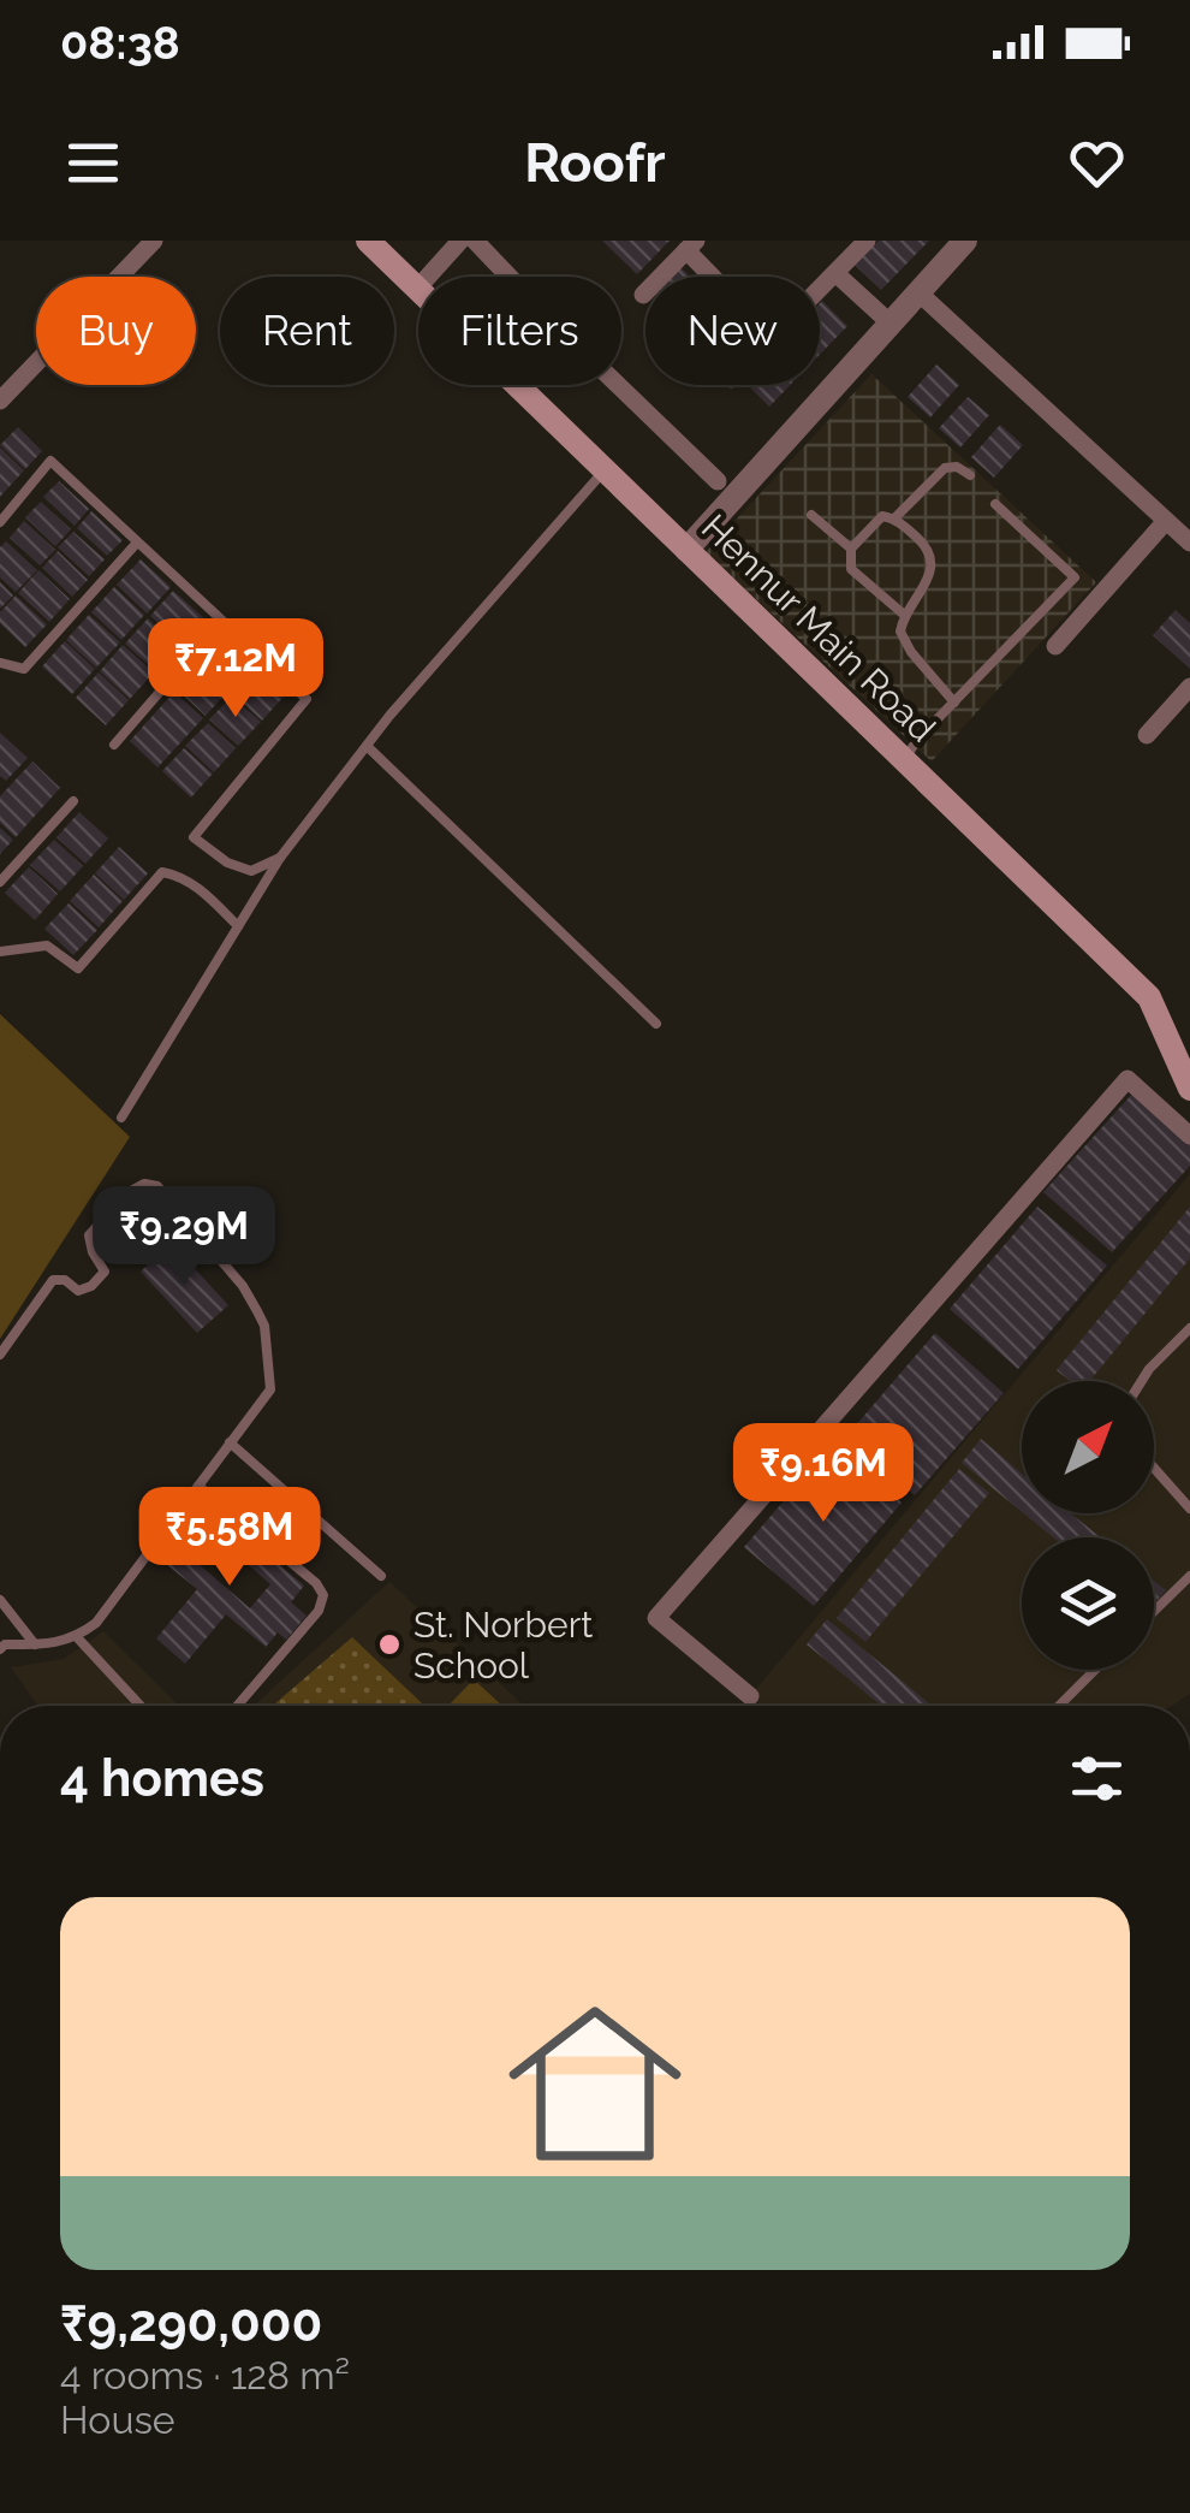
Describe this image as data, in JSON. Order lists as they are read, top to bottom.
{
  "streets": {
    "main road": ["Hennur Main Road"]
  },
  "places": ["St. Norbert School"],
  "north": "top right",
  "page": {
    "status": "08:38",
    "header": "Roofr",
    "chip": [
      "Buy",
      "Rent",
      "Filters",
      "New"
    ],
    "price": [
      "₹7.12M",
      "₹9.29M",
      "₹9.16M",
      "₹5.58M"
    ],
    "heading": "4 homes",
    "list": [
      {
        "name": "₹9,290,000",
        "note": "4 rooms · 128 m² · House"
      }
    ]
  }
}
